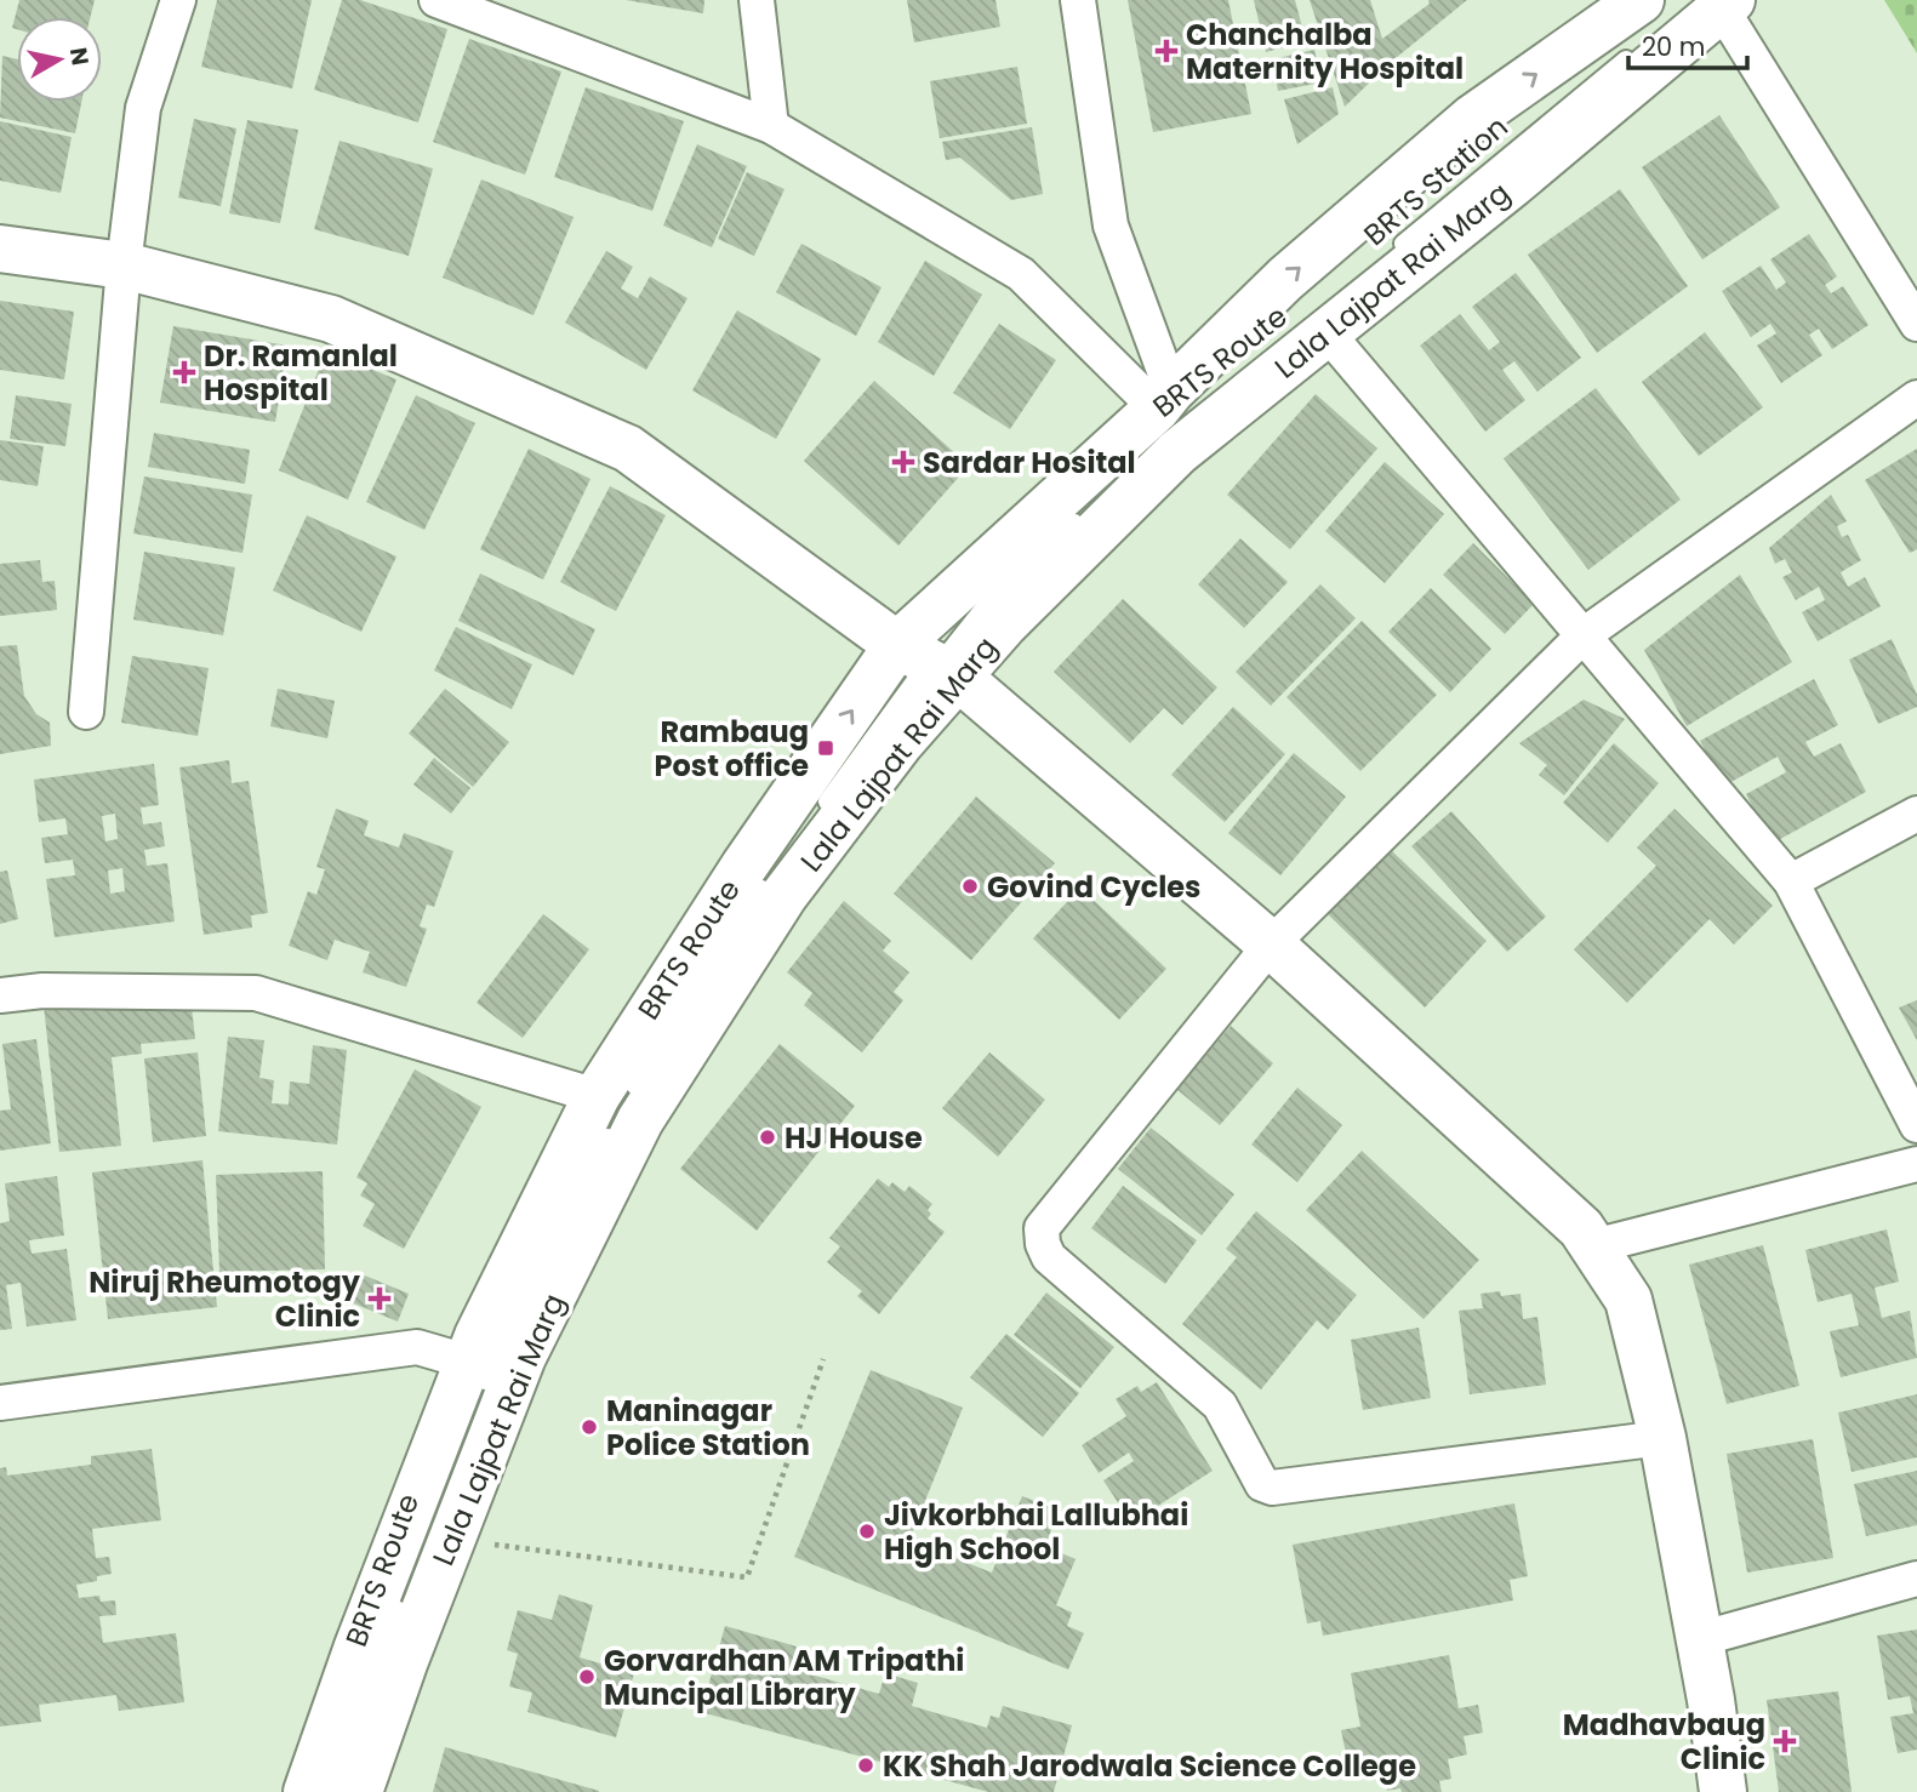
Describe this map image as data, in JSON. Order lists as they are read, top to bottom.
{
  "streets": {
    "main road": ["Lala Lajpat Rai Marg"],
    "lane": ["BRTS Station", "BRTS Route"]
  },
  "crossings": [
    ["BRTS Station", "Lala Lajpat Rai Marg"],
    ["BRTS Station", "BRTS Route"],
    ["Lala Lajpat Rai Marg", "BRTS Route"]
  ],
  "places": {
    "health": [
      "Chanchalba Maternity Hospital",
      "Dr. Ramanlal Hospital",
      "Sardar Hosital",
      "Niruj Rheumotogy Clinic",
      "Madhavbaug Clinic"
    ],
    "transit": ["Rambaug Post office"],
    "other": [
      "Govind Cycles",
      "HJ House",
      "Maninagar Police Station",
      "Jivkorbhai Lallubhai High School",
      "Gorvardhan AM Tripathi Muncipal Library",
      "KK Shah Jarodwala Science College"
    ]
  },
  "scale_bar": "20 m",
  "north": "right"
}
